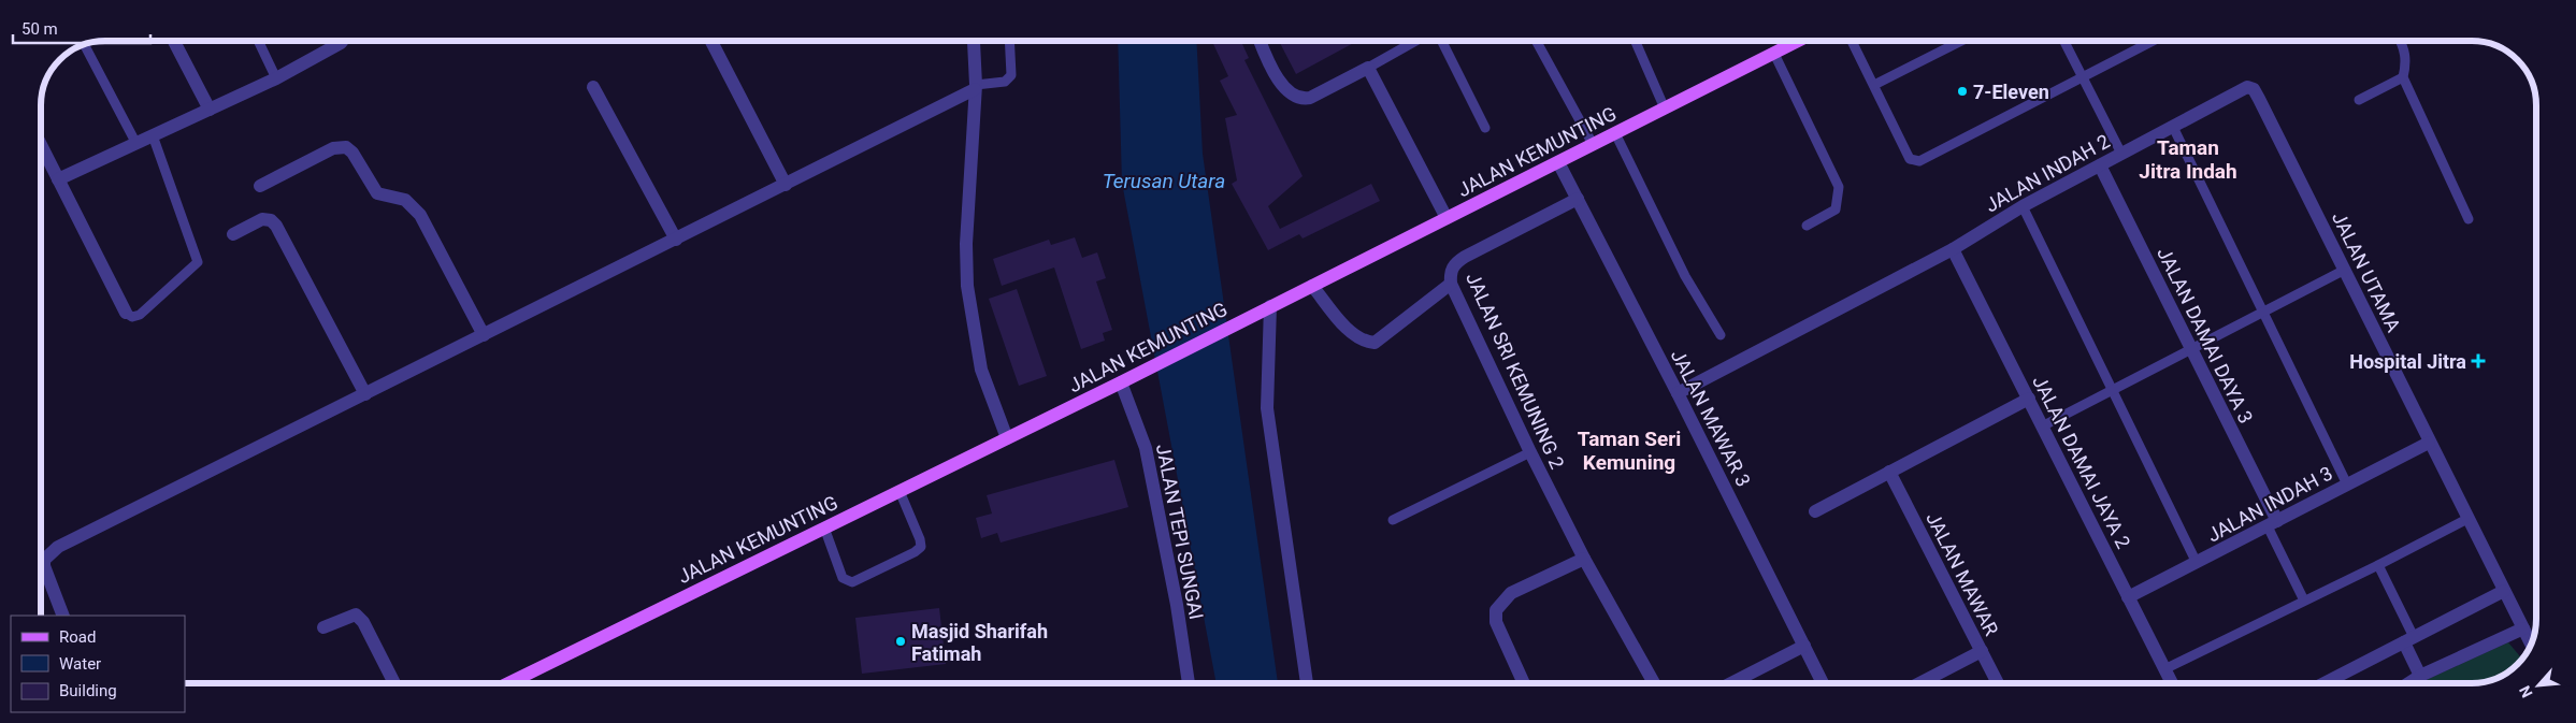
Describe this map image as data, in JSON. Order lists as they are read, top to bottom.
{
  "streets": {
    "main road": ["JALAN KEMUNTING"],
    "street": [
      "JALAN INDAH 2",
      "JALAN UTAMA",
      "JALAN DAMAI DAYA 3",
      "JALAN SRI KEMUNING 2",
      "JALAN MAWAR 3",
      "JALAN DAMAI JAYA 2",
      "JALAN INDAH 3",
      "JALAN TEPI SUNGAI",
      "JALAN MAWAR"
    ]
  },
  "crossings": [
    ["JALAN KEMUNTING", "JALAN MAWAR 3"],
    ["JALAN KEMUNTING", "JALAN TEPI SUNGAI"],
    ["JALAN INDAH 2", "JALAN UTAMA"],
    ["JALAN INDAH 2", "JALAN DAMAI DAYA 3"],
    ["JALAN INDAH 2", "JALAN MAWAR 3"],
    ["JALAN INDAH 2", "JALAN DAMAI JAYA 2"],
    ["JALAN UTAMA", "JALAN INDAH 3"],
    ["JALAN DAMAI DAYA 3", "JALAN INDAH 3"],
    ["JALAN SRI KEMUNING 2", "JALAN MAWAR 3"],
    ["JALAN DAMAI JAYA 2", "JALAN INDAH 3"]
  ],
  "districts": ["Taman Jitra Indah", "Taman Seri Kemuning"],
  "water": ["Terusan Utara"],
  "places": {
    "other": ["7-Eleven", "Masjid Sharifah Fatimah"],
    "health": ["Hospital Jitra"]
  },
  "legend": ["Road", "Water", "Building"],
  "scale_bar": "50 m",
  "north": "bottom left"
}
